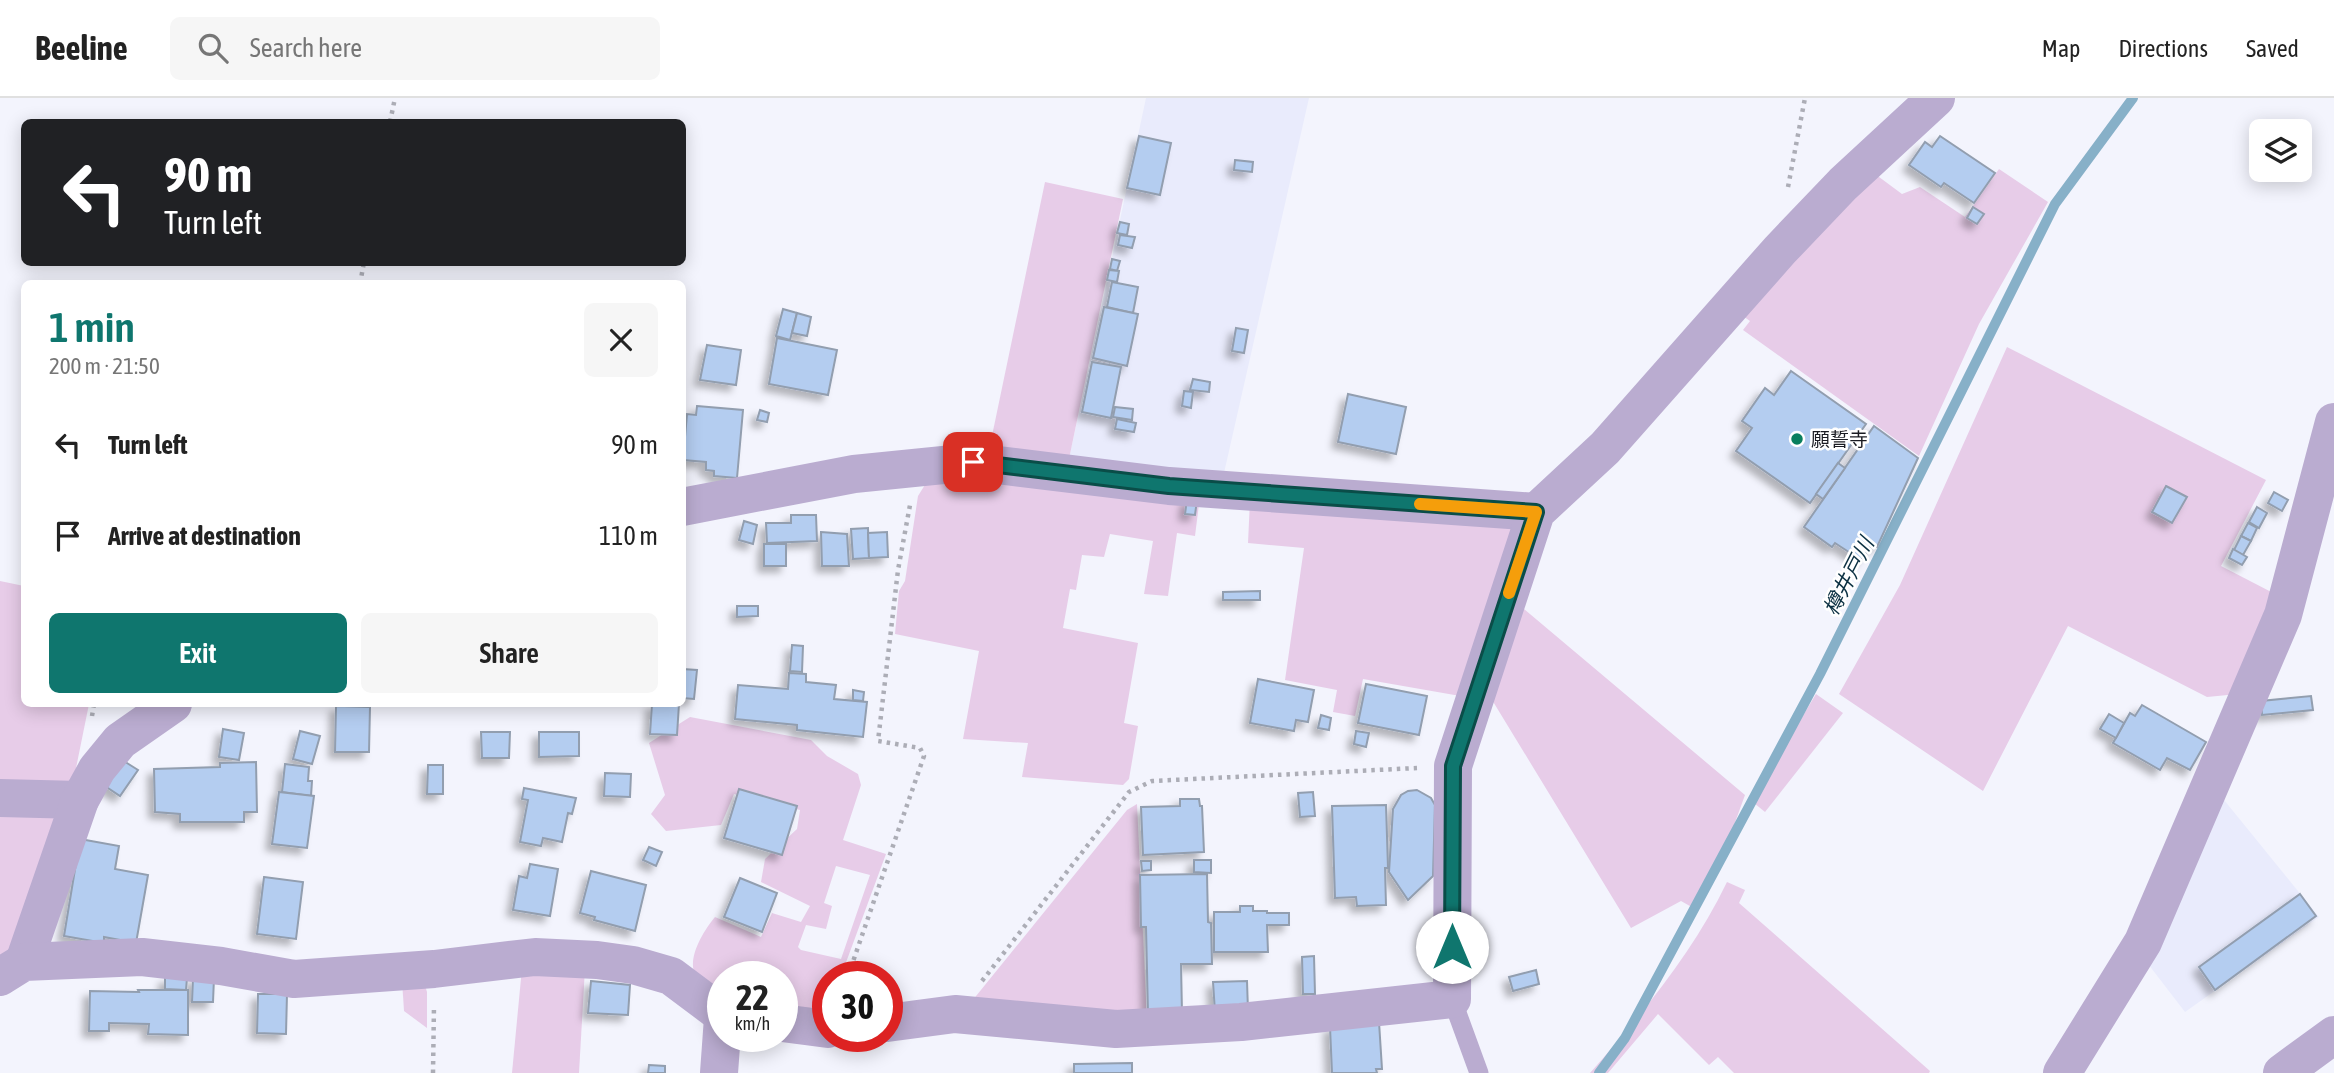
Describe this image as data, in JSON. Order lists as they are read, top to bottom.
{
  "water": ["樽井戸川"],
  "places": ["願誓寺"],
  "page": {
    "header": "Beeline",
    "search": "Search here",
    "nav": ["Map", "Directions", "Saved"],
    "turn": ["90 m", "Turn left"],
    "heading": ["1 min", "200 m · 21:50"],
    "list": [
      {
        "name": "Turn left",
        "value": "90 m"
      },
      {
        "name": "Arrive at destination",
        "value": "110 m"
      }
    ],
    "buttons": ["Exit", "Share"],
    "speed": "22 km/h",
    "limit": "30"
  }
}
